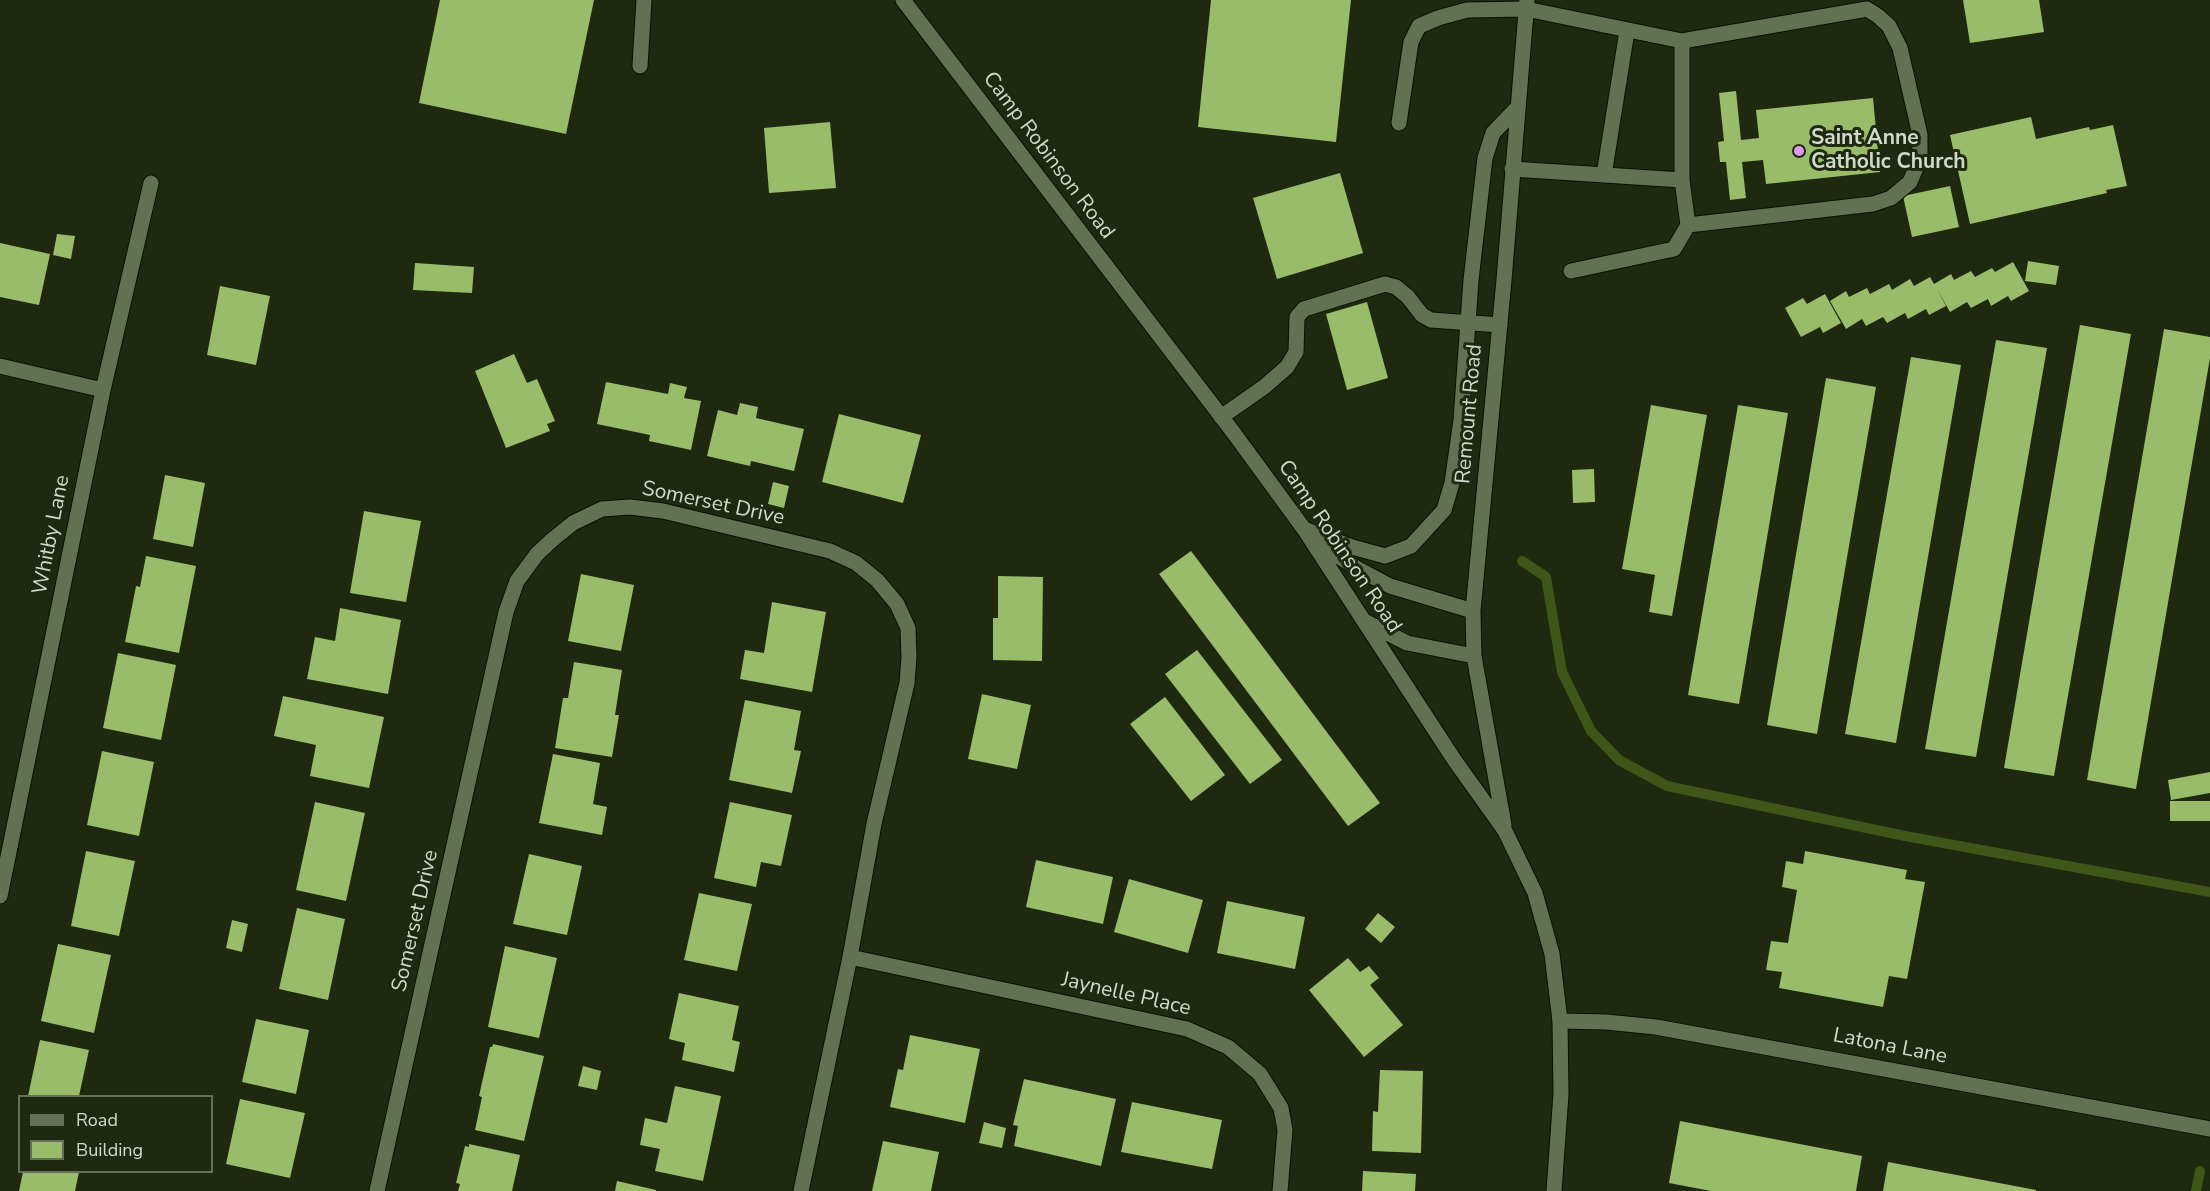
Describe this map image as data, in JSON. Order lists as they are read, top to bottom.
{
  "streets": {
    "street": [
      "Camp Robinson Road",
      "Remount Road",
      "Somerset Drive",
      "Whitby Lane",
      "Jaynelle Place",
      "Latona Lane"
    ]
  },
  "crossings": [
    ["Camp Robinson Road", "Remount Road"],
    ["Camp Robinson Road", "Latona Lane"],
    ["Somerset Drive", "Jaynelle Place"]
  ],
  "places": ["Saint Anne Catholic Church"],
  "legend": ["Road", "Building"]
}
